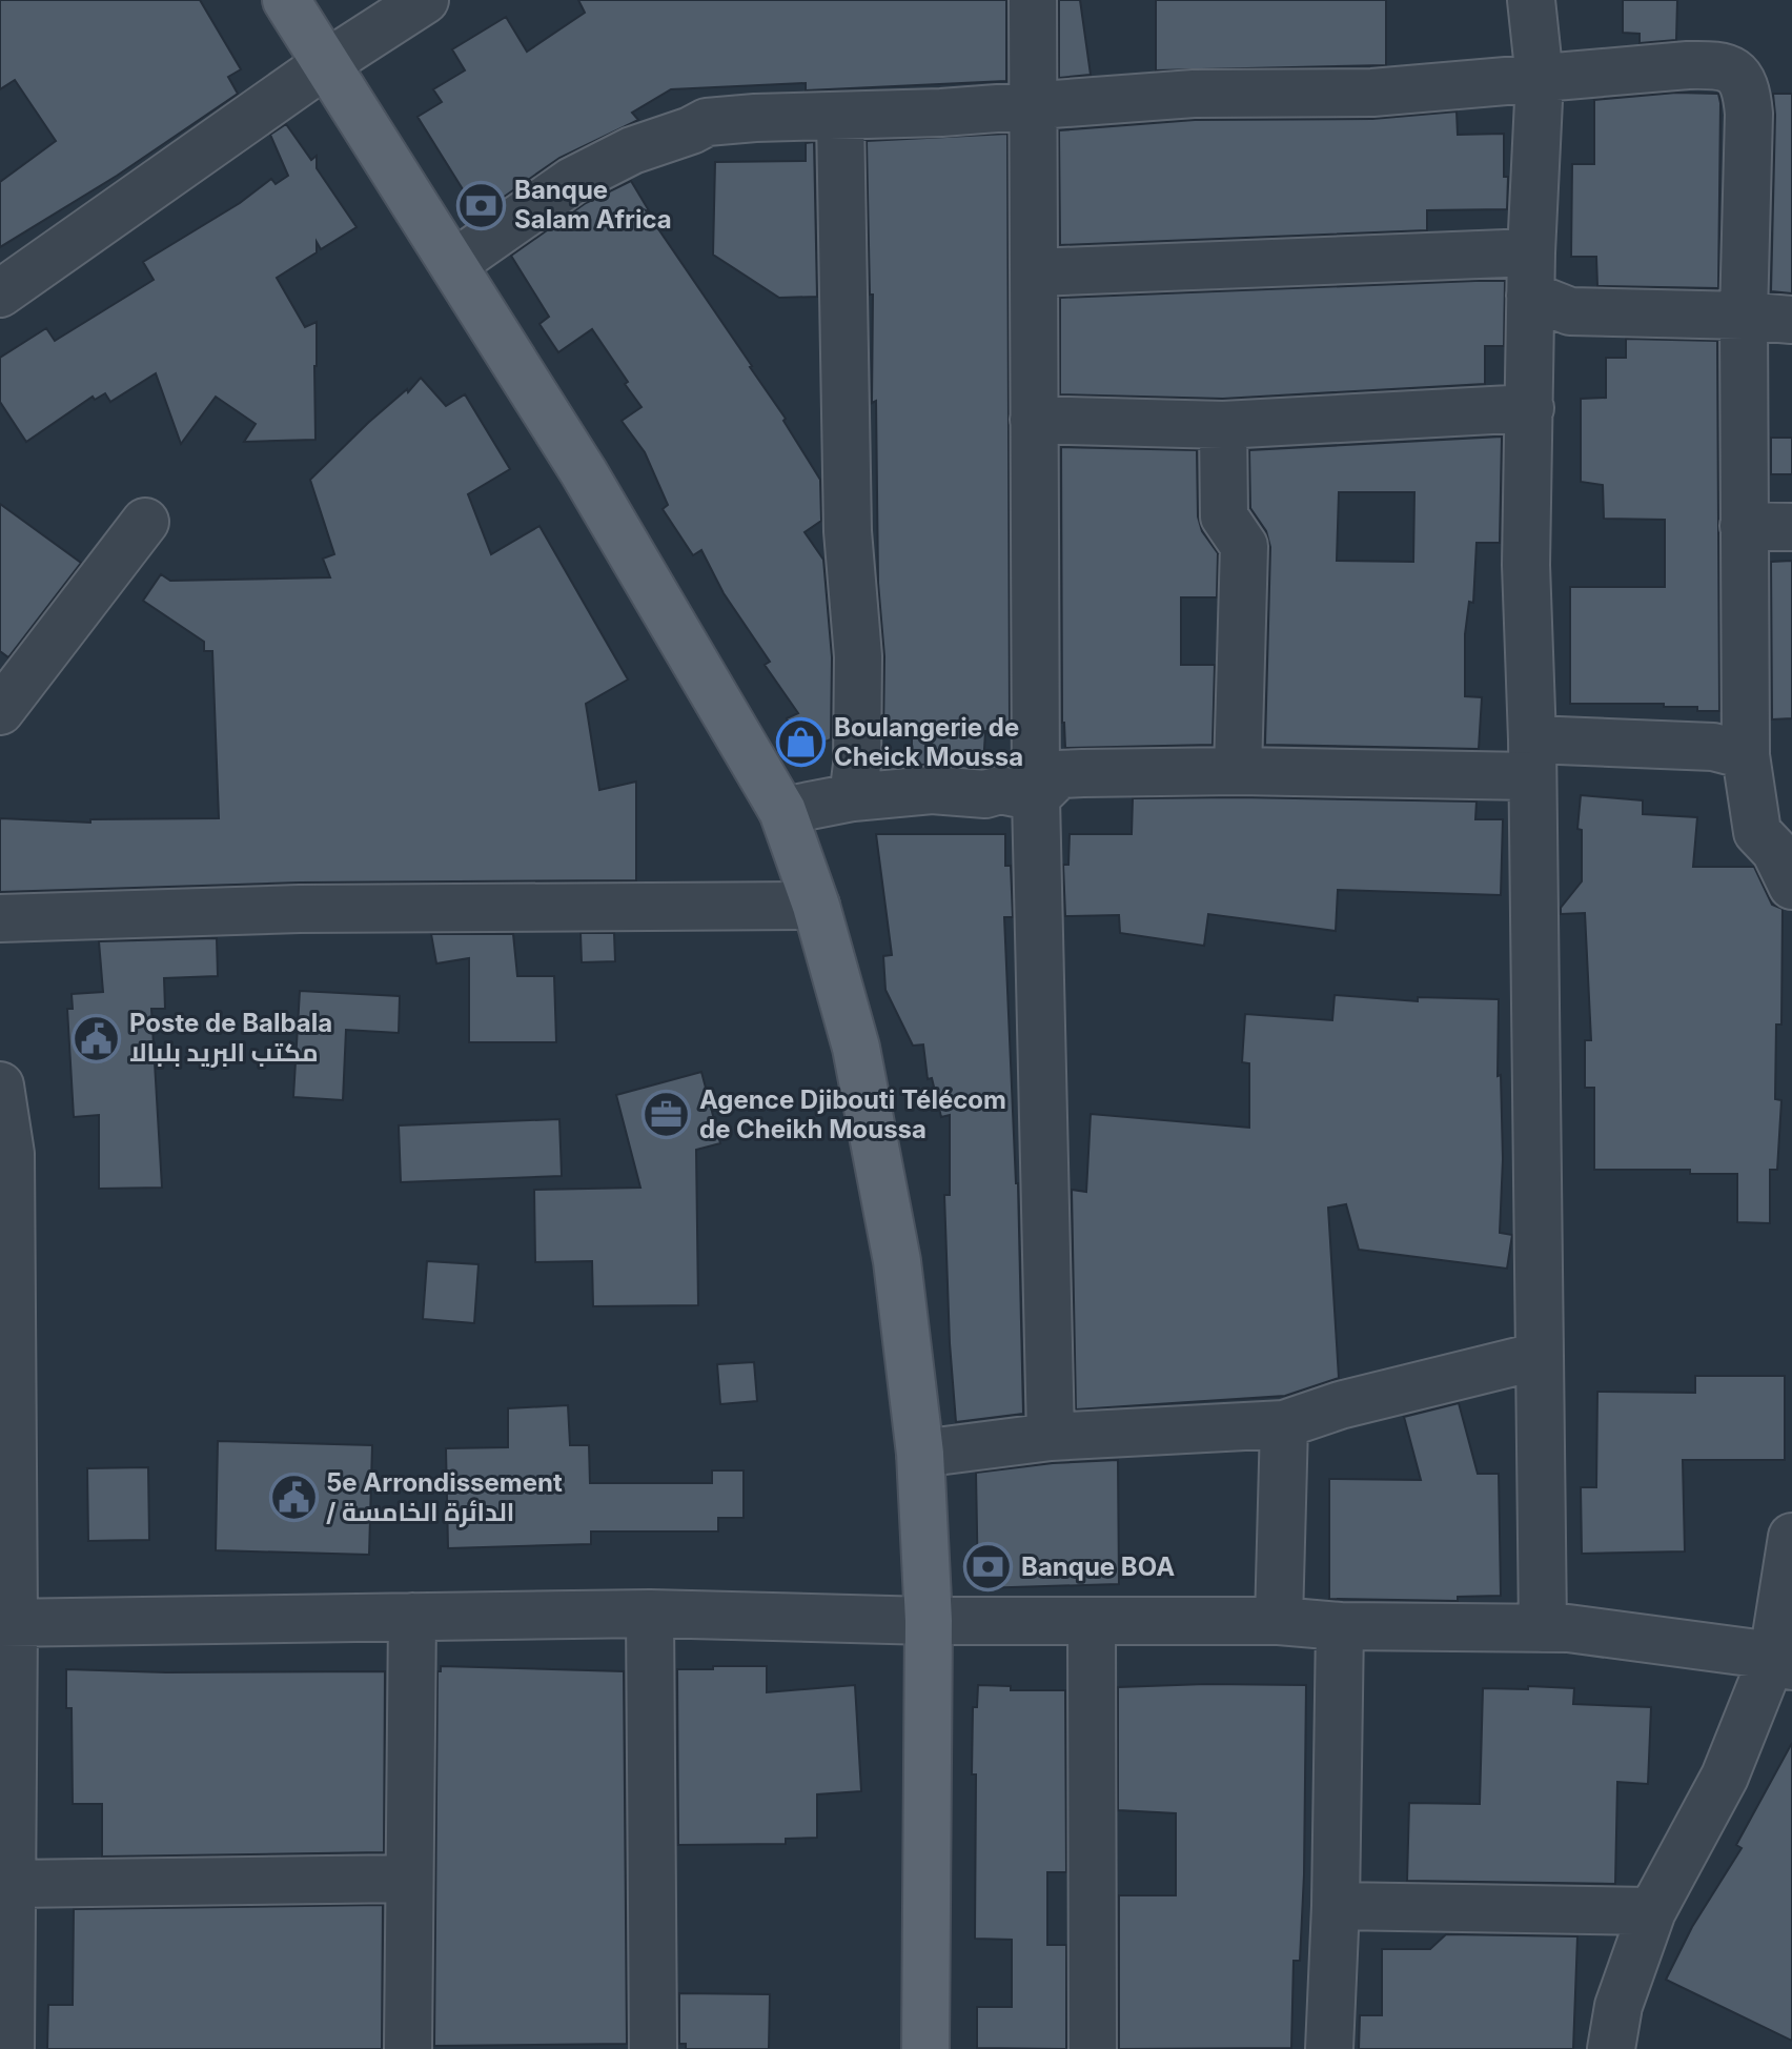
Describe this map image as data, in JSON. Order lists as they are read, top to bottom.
{
  "places": {
    "bank": ["Banque Salam Africa", "Banque BOA"],
    "shop": ["Boulangerie de Cheick Moussa"],
    "public building": ["Poste de Balbala مكتب البريد بلبالا", "5e Arrondissement / الدائرة الخامسة"],
    "office": ["Agence Djibouti Télécom de Cheikh Moussa"]
  }
}
